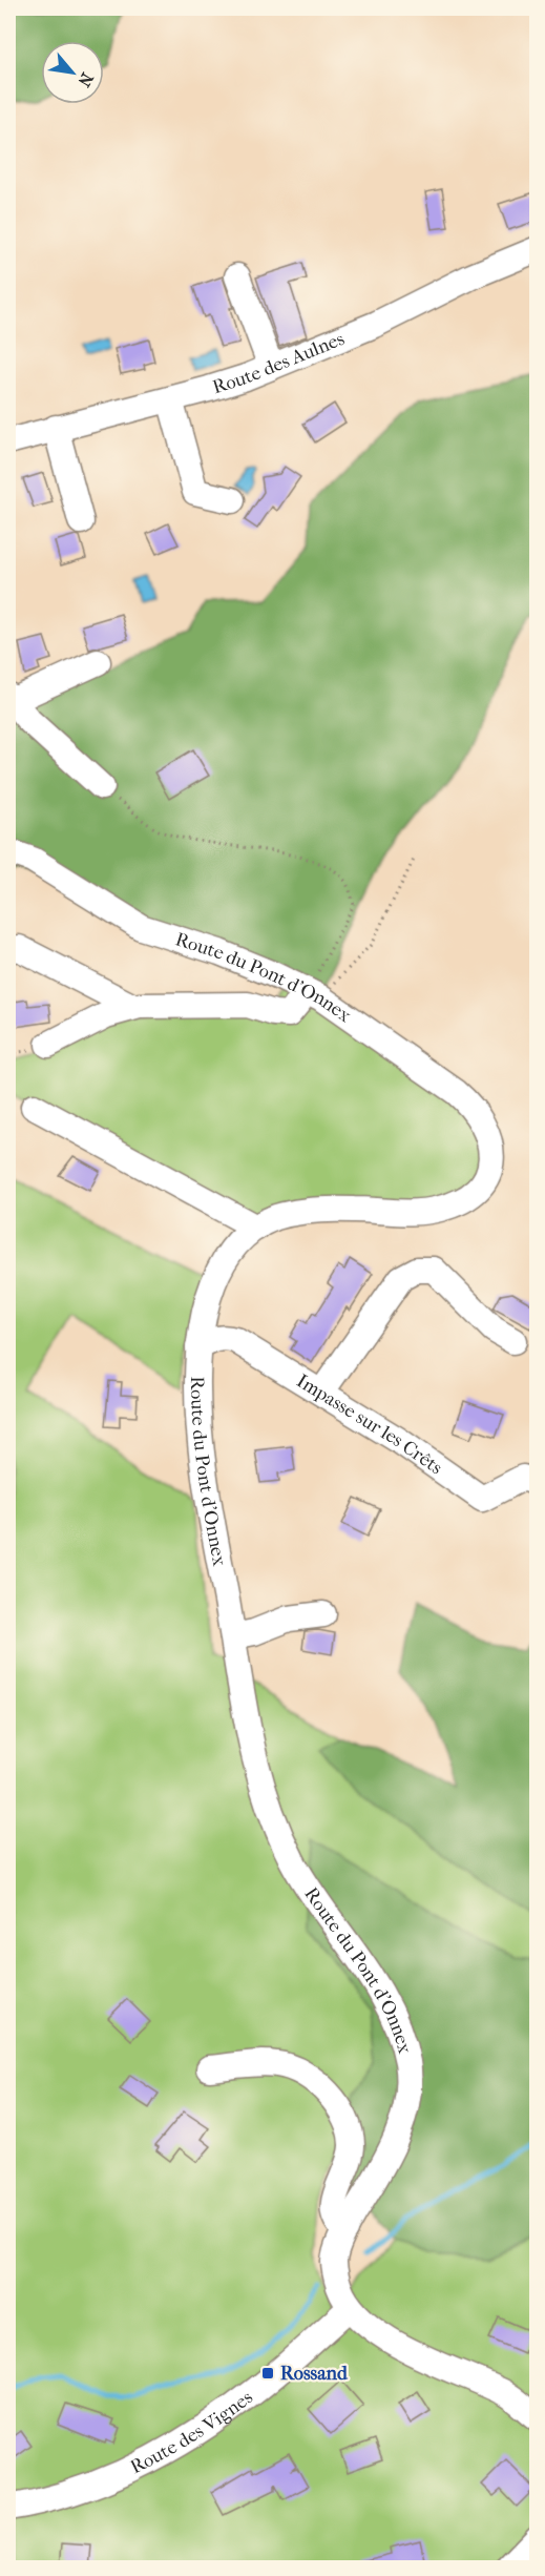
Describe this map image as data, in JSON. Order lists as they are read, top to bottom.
{
  "streets": {
    "street": [
      "Route des Aulnes",
      "Route du Pont d'Onnex",
      "Impasse sur les Crêts",
      "Route des Vignes"
    ]
  },
  "crossings": [
    ["Route du Pont d'Onnex", "Impasse sur les Crêts"],
    ["Route du Pont d'Onnex", "Route des Vignes"]
  ],
  "places": {
    "transit": ["Rossand"]
  },
  "north": "bottom right"
}
